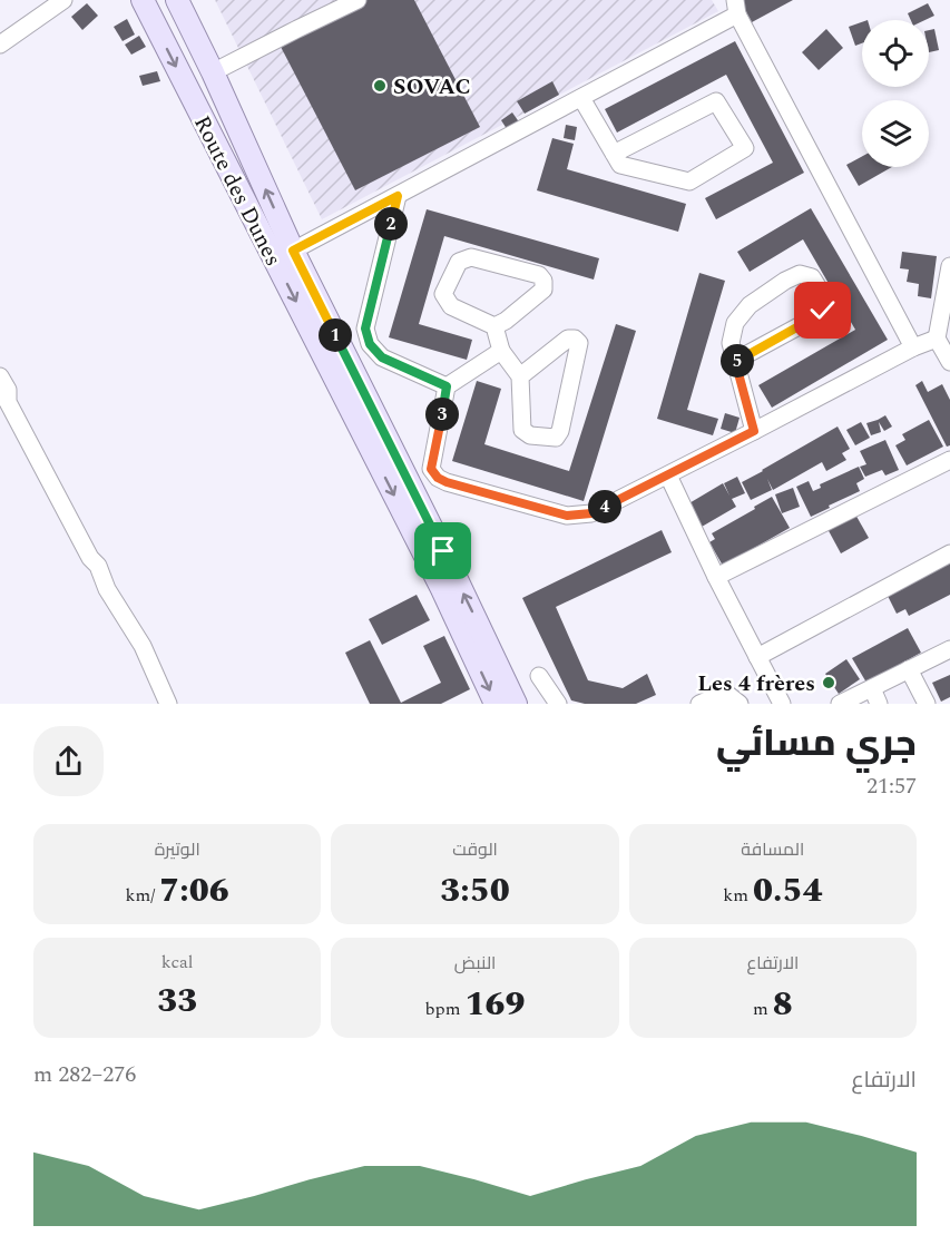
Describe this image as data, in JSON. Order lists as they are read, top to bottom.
{
  "streets": {
    "main road": ["Route des Dunes"]
  },
  "places": ["SOVAC", "Les 4 frères"],
  "page": {
    "pins": [
      "2",
      "1",
      "5",
      "3",
      "4"
    ],
    "heading": ["جري مسائي", "21:57"],
    "stats": [
      ["المسافة", "0.54 km"],
      ["الوقت", "3:50"],
      ["الوتيرة", "7:06 /km"],
      ["الارتفاع", "8 m"],
      ["النبض", "169 bpm"],
      ["kcal", "33"]
    ],
    "chart": ["الارتفاع", "276–282 m"]
  }
}
